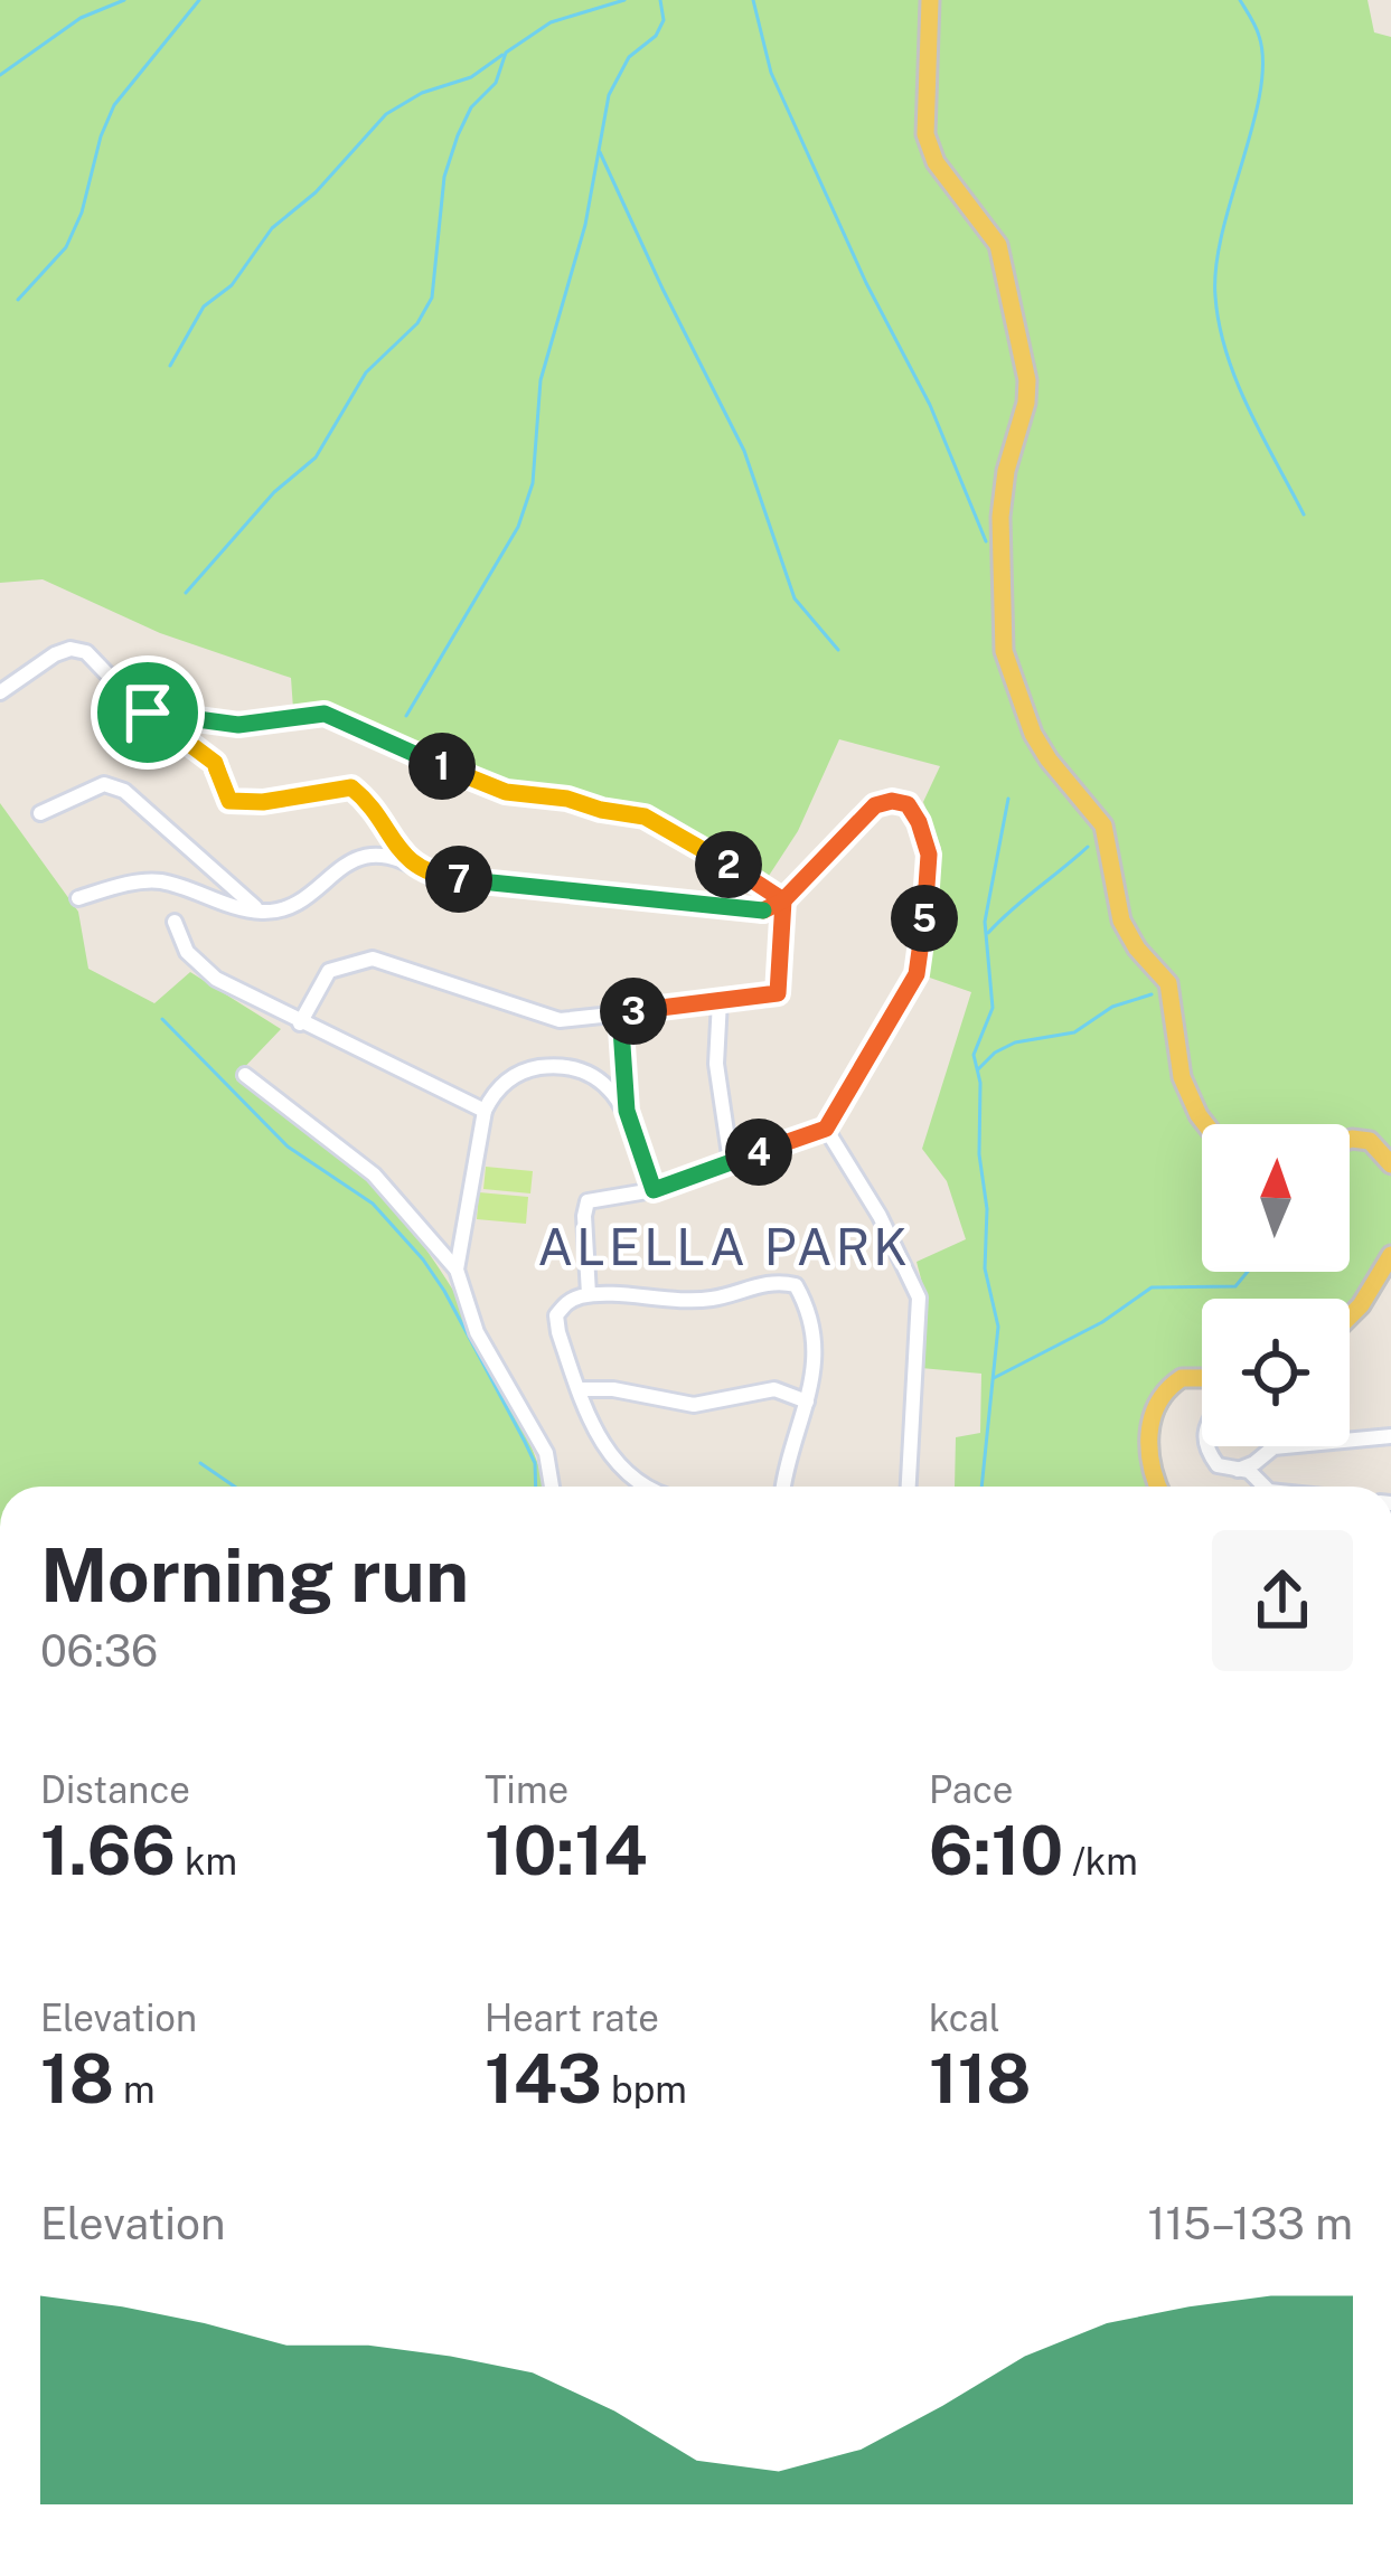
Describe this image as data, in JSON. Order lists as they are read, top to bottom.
{
  "districts": ["ALELLA PARK"],
  "north": "top",
  "page": {
    "pins": [
      "1",
      "2",
      "7",
      "5",
      "3",
      "4"
    ],
    "heading": ["Morning run", "06:36"],
    "stats": [
      ["Distance", "1.66 km"],
      ["Time", "10:14"],
      ["Pace", "6:10 /km"],
      ["Elevation", "18 m"],
      ["Heart rate", "143 bpm"],
      ["kcal", "118"]
    ],
    "chart": ["Elevation", "115–133 m"]
  }
}
